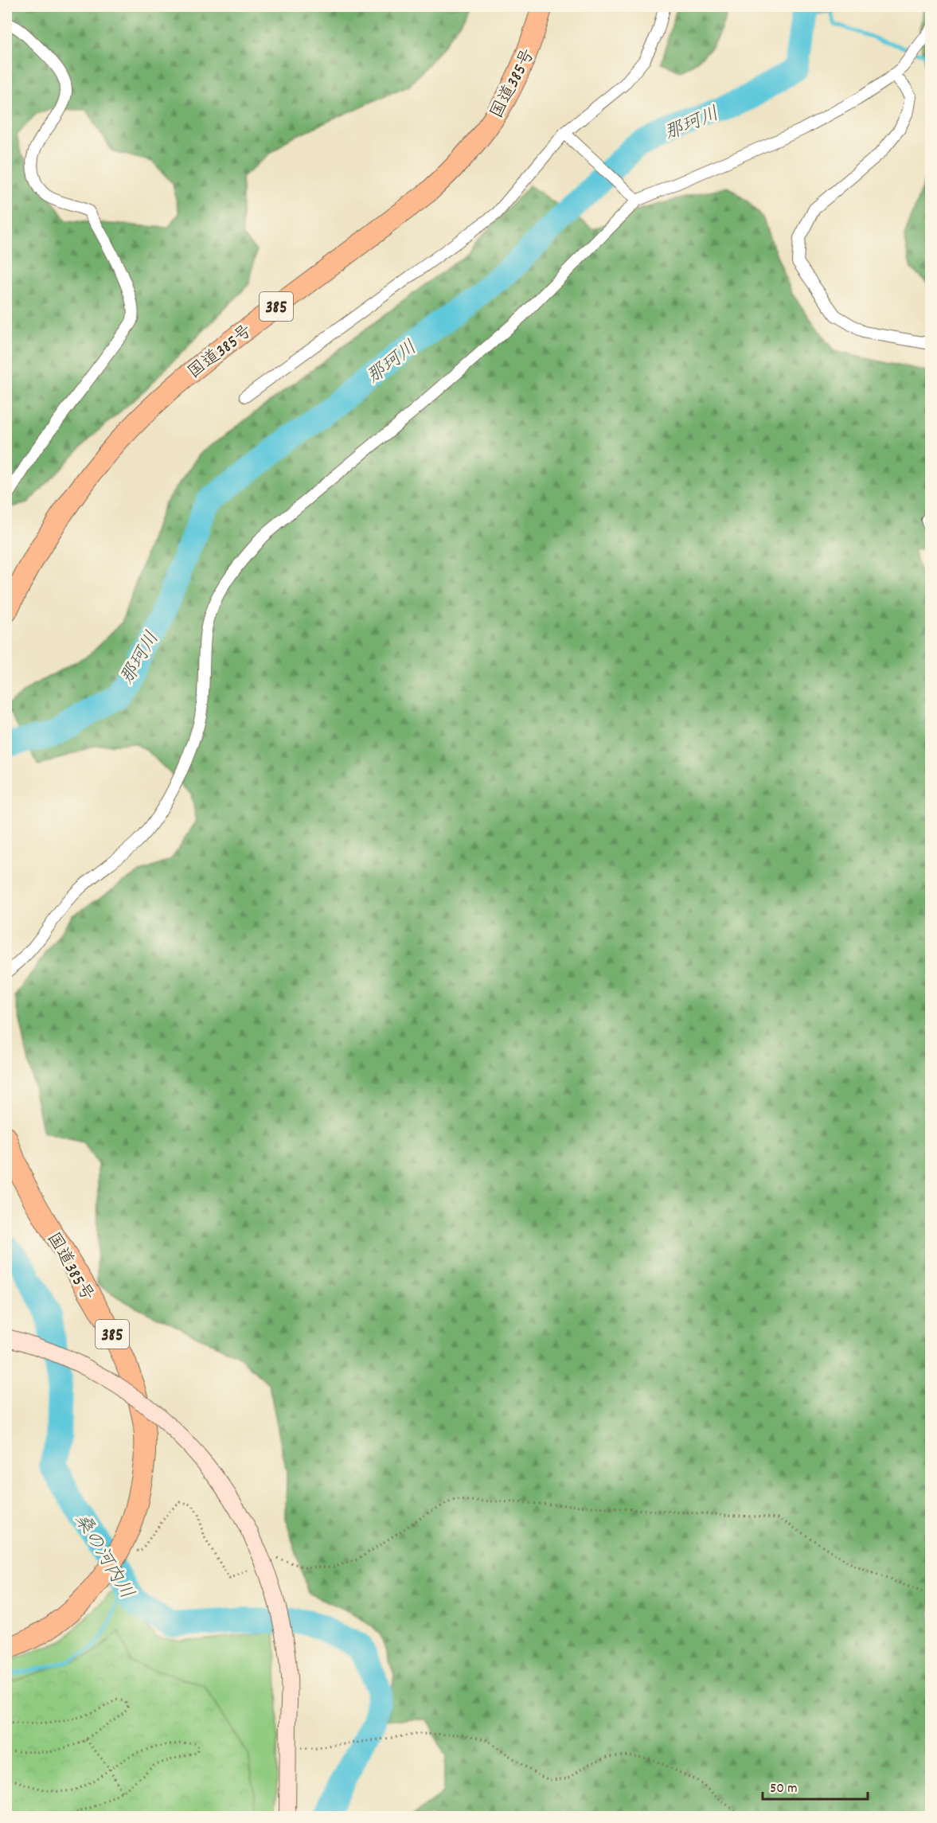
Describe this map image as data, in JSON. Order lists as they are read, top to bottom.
{
  "streets": {
    "highway": ["国道385号", "385"]
  },
  "water": ["那珂川", "桑の河内川"],
  "scale_bar": "50 m"
}
